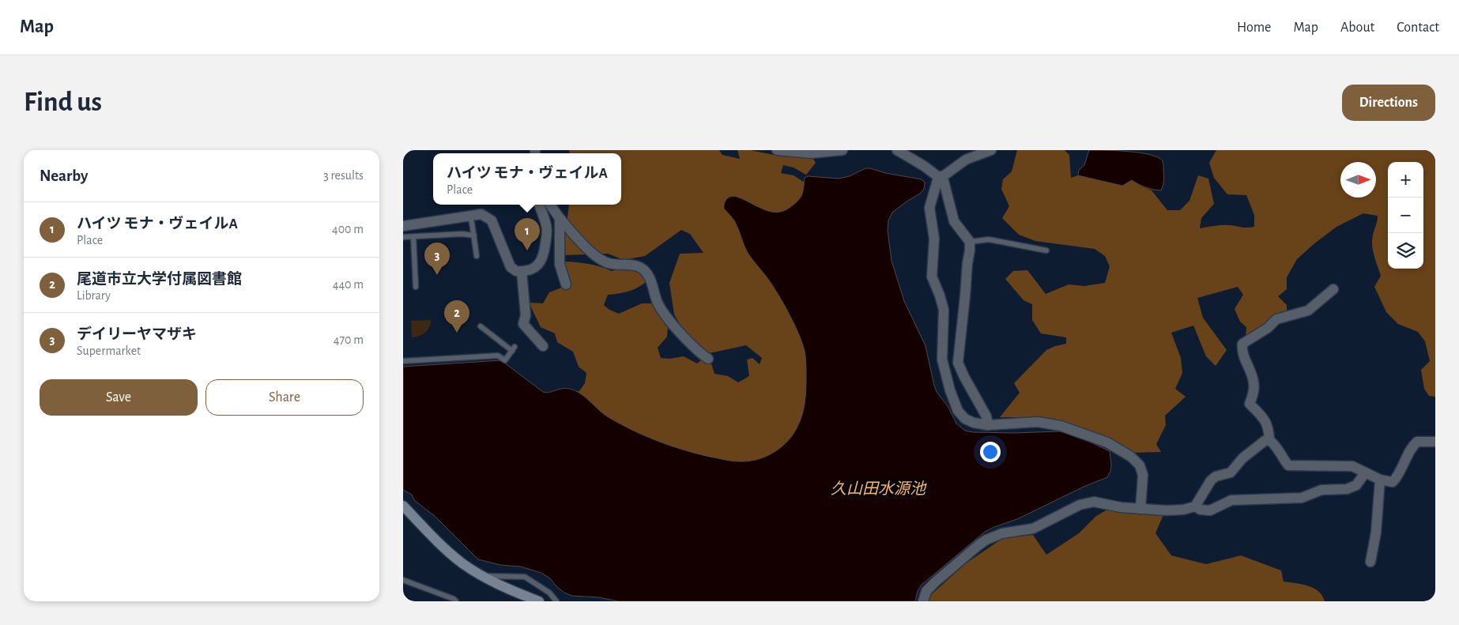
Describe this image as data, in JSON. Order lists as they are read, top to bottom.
{
  "water": ["久山田水源池"],
  "north": "right",
  "page": {
    "header": "Map",
    "nav": [
      "Home",
      "Map",
      "About",
      "Contact"
    ],
    "buttons": [
      "Directions",
      ["Save", "Share"]
    ],
    "title": "Find us",
    "heading": ["Nearby", "3 results"],
    "popup": ["ハイツ モナ・ヴェイルA", "Place"],
    "map_buttons": ["+", "−"],
    "list": [
      {
        "mark": "1",
        "name": "ハイツ モナ・ヴェイルA",
        "note": "Place",
        "value": "400 m"
      },
      {
        "mark": "2",
        "name": "尾道市立大学付属図書館",
        "note": "Library",
        "value": "440 m"
      },
      {
        "mark": "3",
        "name": "デイリーヤマザキ",
        "note": "Supermarket",
        "value": "470 m"
      }
    ],
    "pins": ["1", "3", "2"]
  }
}
